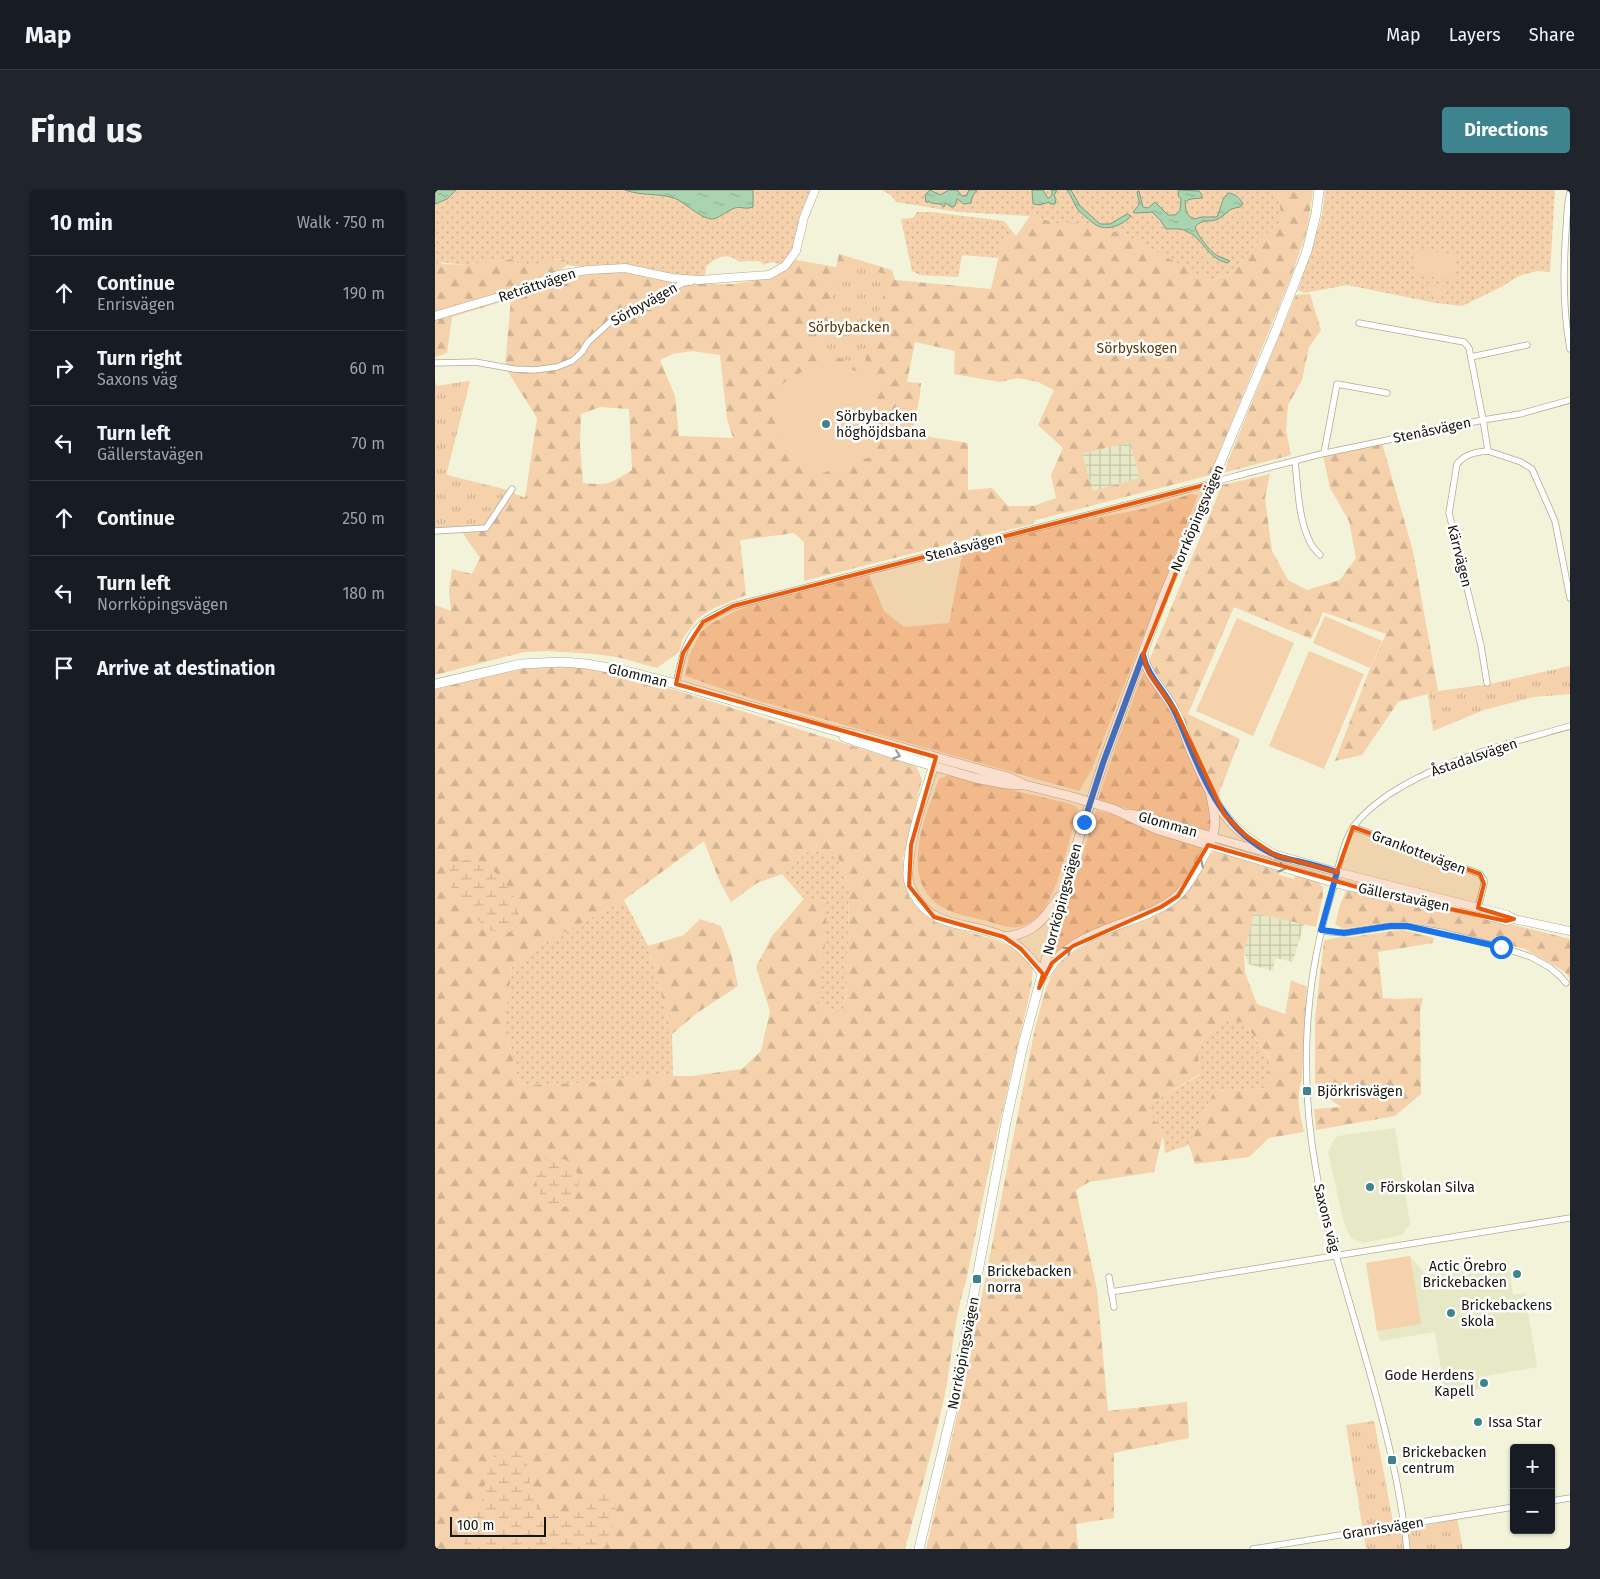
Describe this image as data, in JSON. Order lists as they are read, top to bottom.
{
  "streets": {
    "main road": ["Norrköpingsvägen", "Glomman"],
    "street": [
      "Reträttvägen",
      "Sörbyvägen",
      "Stenåsvägen",
      "Kärrvägen",
      "Åstadalsvägen",
      "Grankottevägen",
      "Gällerstavägen",
      "Saxons väg",
      "Granrisvägen"
    ]
  },
  "crossings": [
    ["Reträttvägen", "Sörbyvägen"],
    ["Stenåsvägen", "Glomman"],
    ["Glomman", "Gällerstavägen"],
    ["Åstadalsvägen", "Grankottevägen"],
    ["Åstadalsvägen", "Gällerstavägen"],
    ["Grankottevägen", "Gällerstavägen"],
    ["Gällerstavägen", "Saxons väg"],
    ["Saxons väg", "Granrisvägen"]
  ],
  "parks": ["Sörbybacken", "Sörbyskogen"],
  "places": {
    "other": [
      "Sörbybacken höghöjdsbana",
      "Förskolan Silva",
      "Actic Örebro Brickebacken",
      "Brickebackens skola",
      "Gode Herdens Kapell",
      "Issa Star"
    ],
    "transit": ["Björkrisvägen", "Brickebacken norra", "Brickebacken centrum"]
  },
  "scale_bar": "100 m",
  "page": {
    "header": "Map",
    "nav": ["Map", "Layers", "Share"],
    "buttons": "Directions",
    "title": "Find us",
    "heading": ["10 min", "Walk · 750 m"],
    "list": [
      ["Continue", "Enrisvägen", "190 m"],
      ["Turn right", "Saxons väg", "60 m"],
      ["Turn left", "Gällerstavägen", "70 m"],
      ["Continue", "250 m"],
      ["Turn left", "Norrköpingsvägen", "180 m"],
      "Arrive at destination"
    ],
    "map_buttons": ["+", "−"],
    "scale": "100 m"
  }
}
